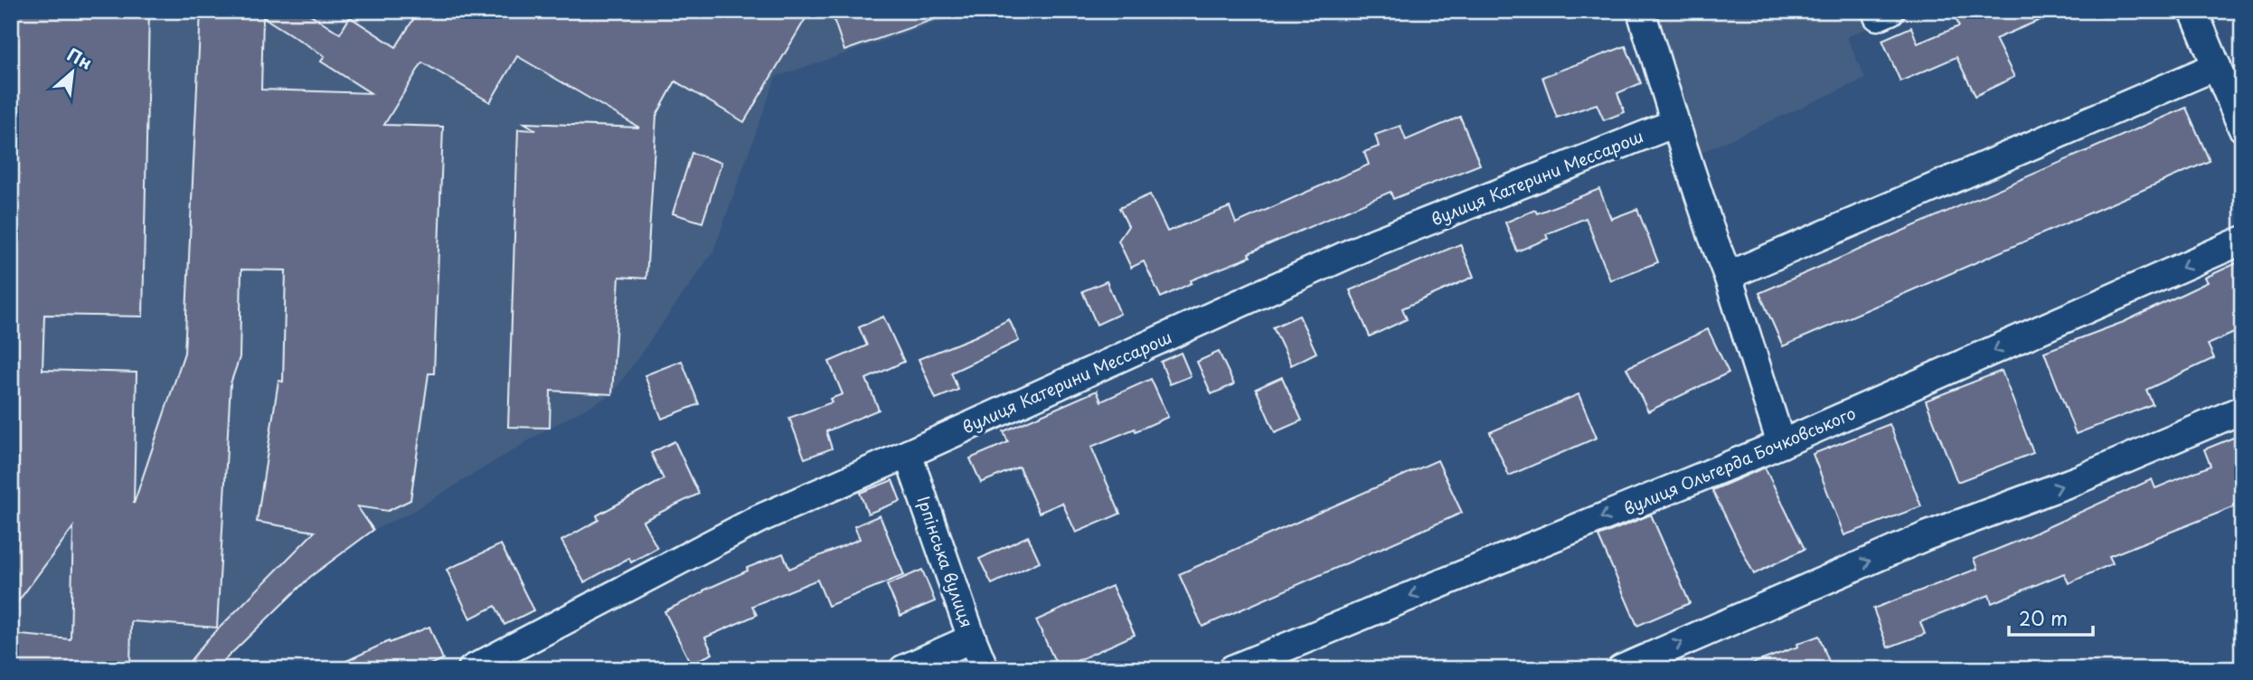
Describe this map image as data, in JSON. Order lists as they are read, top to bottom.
{
  "streets": {
    "street": ["вулиця Катерини Мессарош", "вулиця Ольгерда Бочковського", "Ірпінська вулиця"]
  },
  "crossings": [
    ["вулиця Катерини Мессарош", "Ірпінська вулиця"]
  ],
  "scale_bar": "20 m",
  "north": "top right"
}
